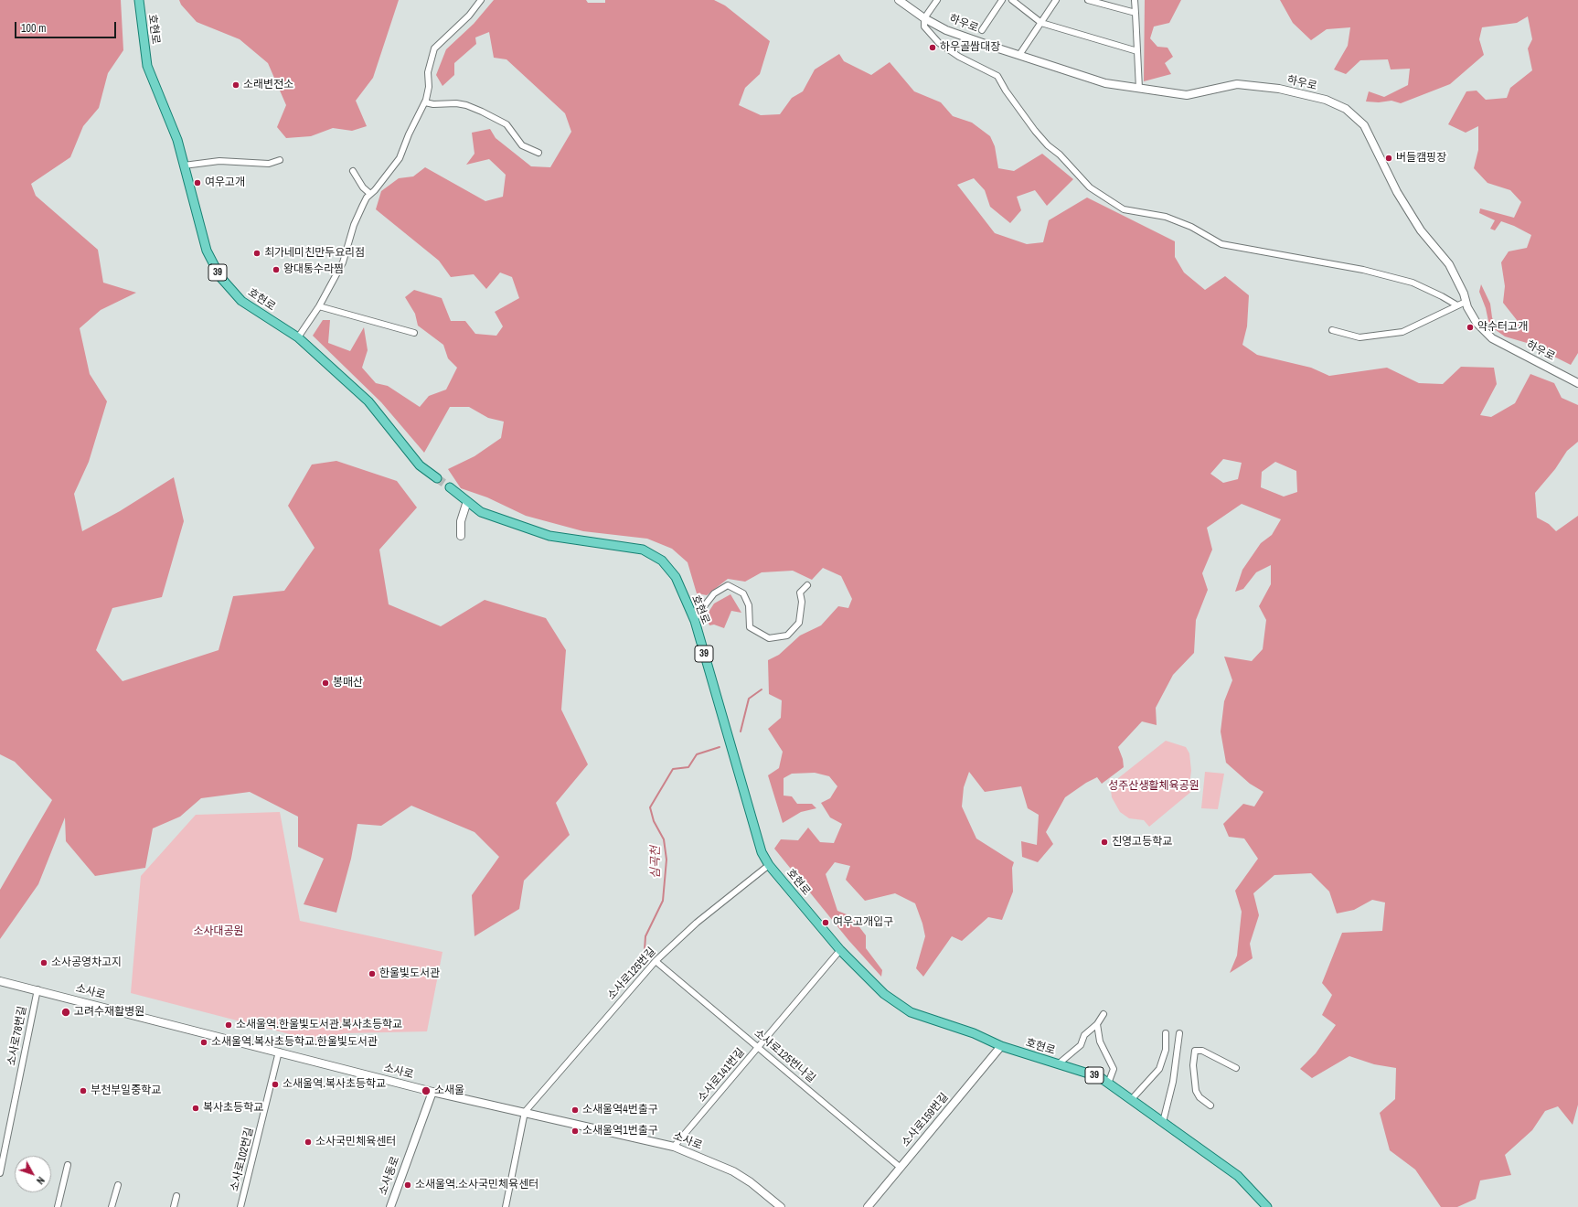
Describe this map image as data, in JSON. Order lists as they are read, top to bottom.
{
  "streets": {
    "main road": ["호현로", "39"],
    "street": [
      "하우로",
      "소사로125번길",
      "소사로",
      "소사로78번길",
      "소사로125번나길",
      "소사로141번길",
      "소사로159번길",
      "소사로102번길",
      "소사동로"
    ]
  },
  "crossings": [
    ["호현로", "소사로125번길"],
    ["호현로", "소사로141번길"],
    ["호현로", "소사로159번길"],
    ["소사로125번길", "소사로"],
    ["소사로125번길", "소사로125번나길"],
    ["소사로", "소사로78번길"],
    ["소사로", "소사로141번길"],
    ["소사로", "소사로102번길"],
    ["소사로", "소사동로"],
    ["소사로125번나길", "소사로141번길"],
    ["소사로125번나길", "소사로159번길"]
  ],
  "water": ["심곡천"],
  "parks": ["성주산생활체육공원", "소사대공원"],
  "places": [
    "하우골쌈대장",
    "소래변전소",
    "버들캠핑장",
    "여우고개",
    "최가네미친만두요리점",
    "왕대통수라찜",
    "약수터고개",
    "봉매산",
    "진영고등학교",
    "여우고개입구",
    "소사공영차고지",
    "한울빛도서관",
    "고려수재활병원",
    "소새울역.한울빛도서관.복사초등학교",
    "소새울역.복사초등학교.한울빛도서관",
    "소새울역.복사초등학교",
    "부천부일중학교",
    "소새울",
    "복사초등학교",
    "소새울역4번출구",
    "소새울역1번출구",
    "소사국민체육센터",
    "소새울역.소사국민체육센터"
  ],
  "scale_bar": "100 m",
  "north": "bottom right"
}
